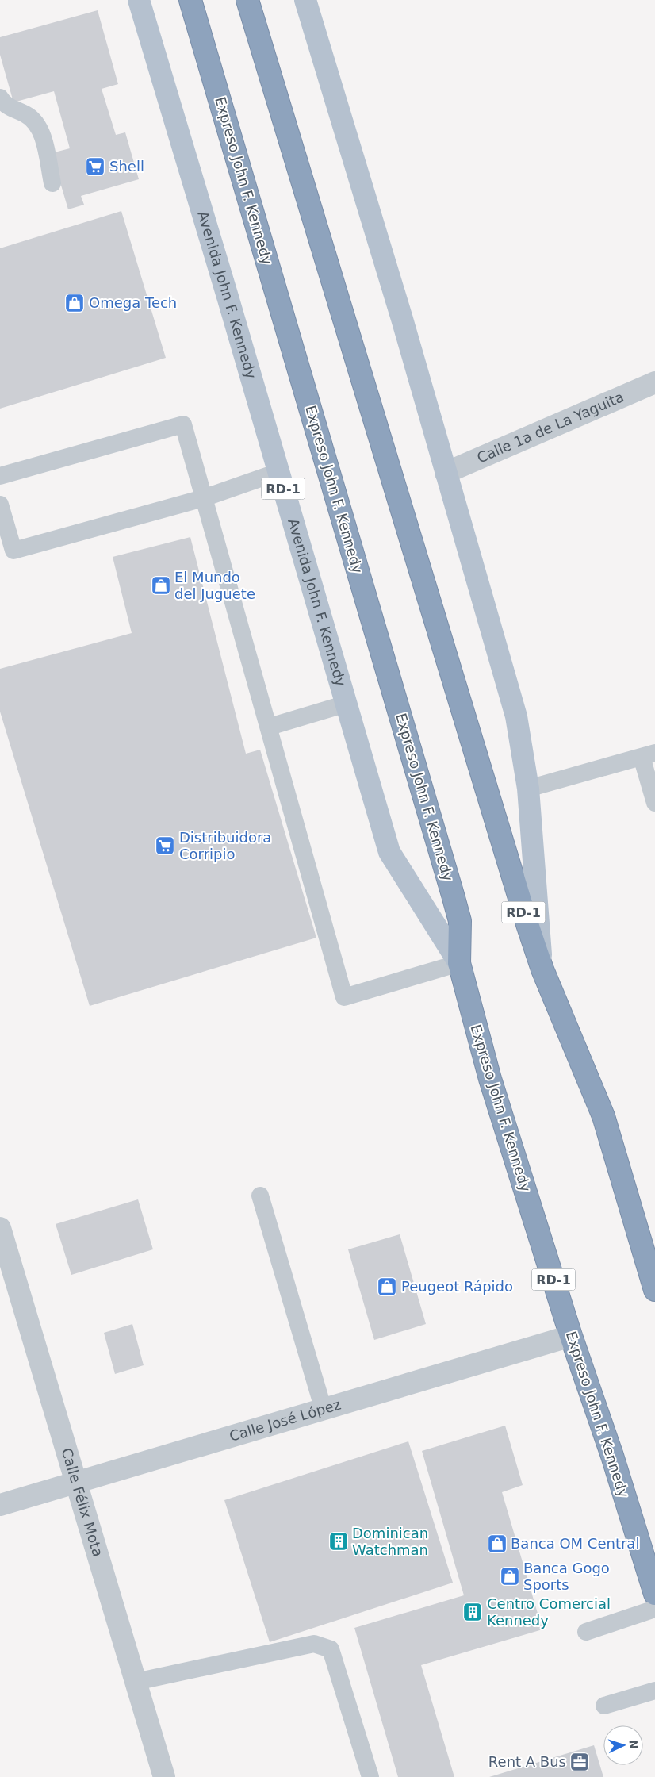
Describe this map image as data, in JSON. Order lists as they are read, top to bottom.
{
  "streets": {
    "highway": ["Expreso John F. Kennedy", "RD-1"],
    "main road": ["Avenida John F. Kennedy"],
    "street": ["Calle 1a de La Yaguita", "Calle José López", "Calle Félix Mota"]
  },
  "crossings": [
    ["Expreso John F. Kennedy", "Avenida John F. Kennedy"],
    ["Expreso John F. Kennedy", "Calle José López"],
    ["Calle José López", "Calle Félix Mota"]
  ],
  "places": {
    "supermarket": ["Shell", "Distribuidora Corripio"],
    "shop": [
      "Omega Tech",
      "El Mundo del Juguete",
      "Peugeot Rápido",
      "Banca OM Central",
      "Banca Gogo Sports"
    ],
    "building": ["Dominican Watchman", "Centro Comercial Kennedy"],
    "office": ["Rent A Bus"]
  },
  "north": "right"
}
